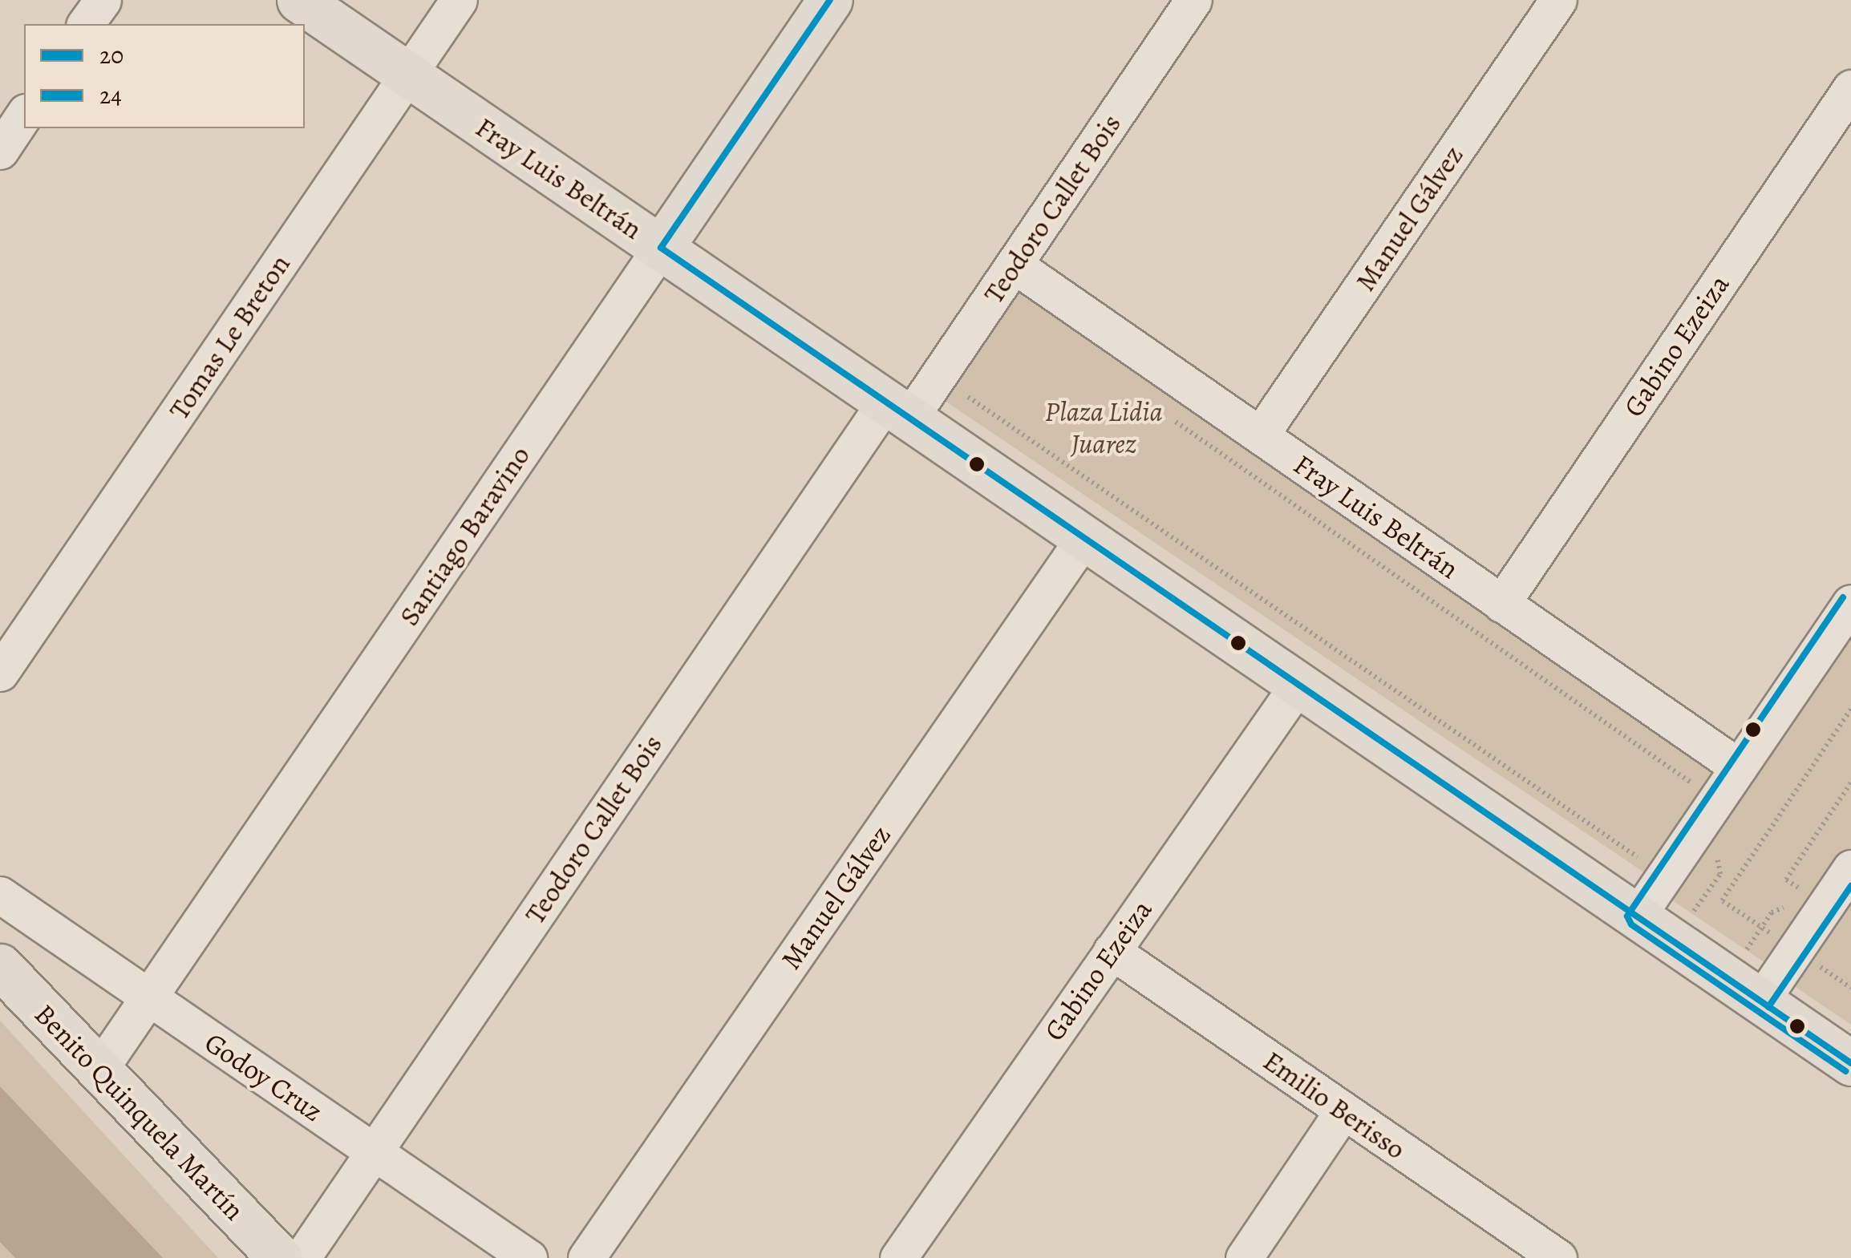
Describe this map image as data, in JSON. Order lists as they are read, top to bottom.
{
  "streets": {
    "main road": ["Fray Luis Beltrán", "Santiago Baravino", "Benito Quinquela Martín"],
    "street": [
      "Teodoro Callet Bois",
      "Manuel Gálvez",
      "Tomas Le Breton",
      "Gabino Ezeiza",
      "Godoy Cruz",
      "Emilio Berisso"
    ]
  },
  "crossings": [
    ["Fray Luis Beltrán", "Teodoro Callet Bois"],
    ["Fray Luis Beltrán", "Manuel Gálvez"],
    ["Fray Luis Beltrán", "Tomas Le Breton"],
    ["Fray Luis Beltrán", "Gabino Ezeiza"],
    ["Fray Luis Beltrán", "Santiago Baravino"],
    ["Teodoro Callet Bois", "Godoy Cruz"],
    ["Gabino Ezeiza", "Emilio Berisso"],
    ["Santiago Baravino", "Godoy Cruz"],
    ["Santiago Baravino", "Benito Quinquela Martín"]
  ],
  "parks": ["Plaza Lidia Juarez"],
  "lines": ["transit line 20", "transit line 24"],
  "legend": ["20", "24"]
}
